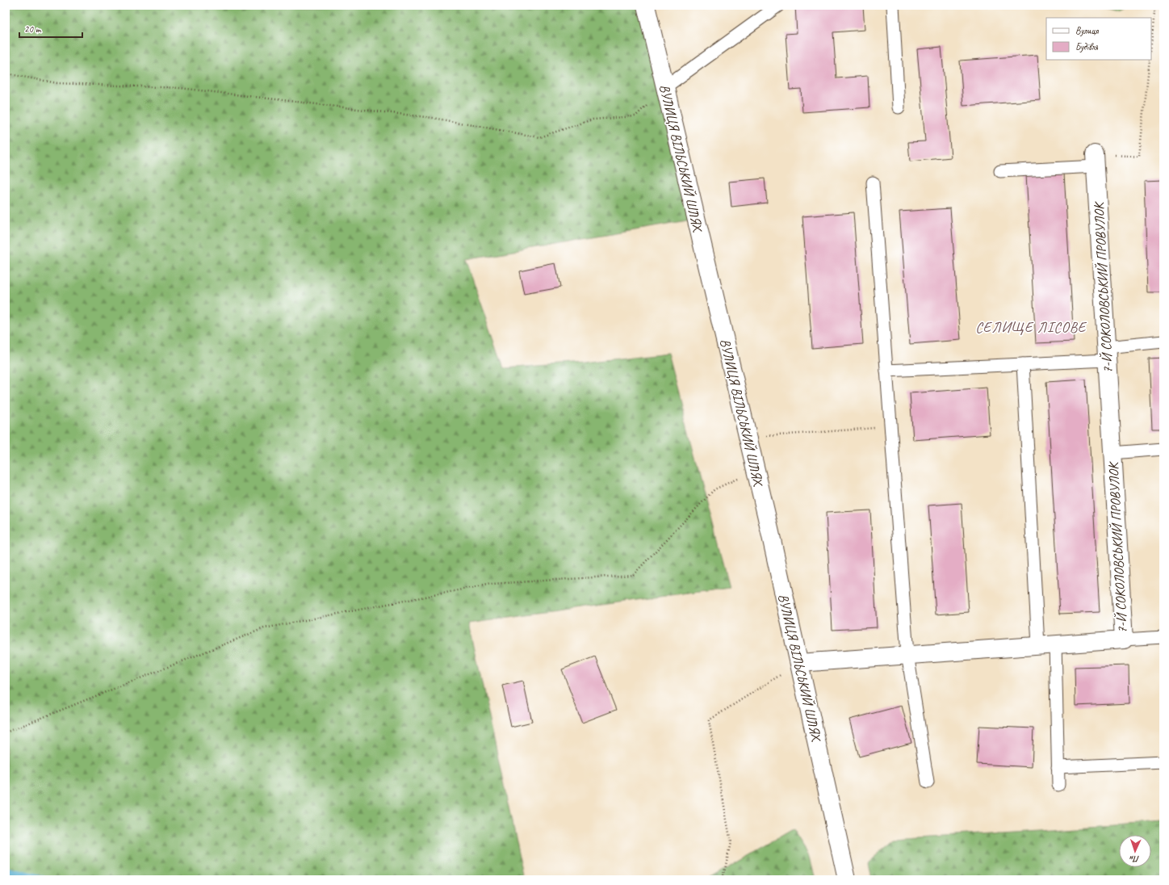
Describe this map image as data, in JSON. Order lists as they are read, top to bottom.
{
  "streets": {
    "street": ["ВУЛИЦЯ ВІЛЬСЬКИЙ ШЛЯХ", "7-Й СОКОЛОВСЬКИЙ ПРОВУЛОК"]
  },
  "crossings": [
    ["ВУЛИЦЯ ВІЛЬСЬКИЙ ШЛЯХ", "7-Й СОКОЛОВСЬКИЙ ПРОВУЛОК"]
  ],
  "districts": ["СЕЛИЩЕ ЛІСОВЕ"],
  "legend": ["Вулиця", "Будівля"],
  "scale_bar": "20 m",
  "north": "bottom"
}
